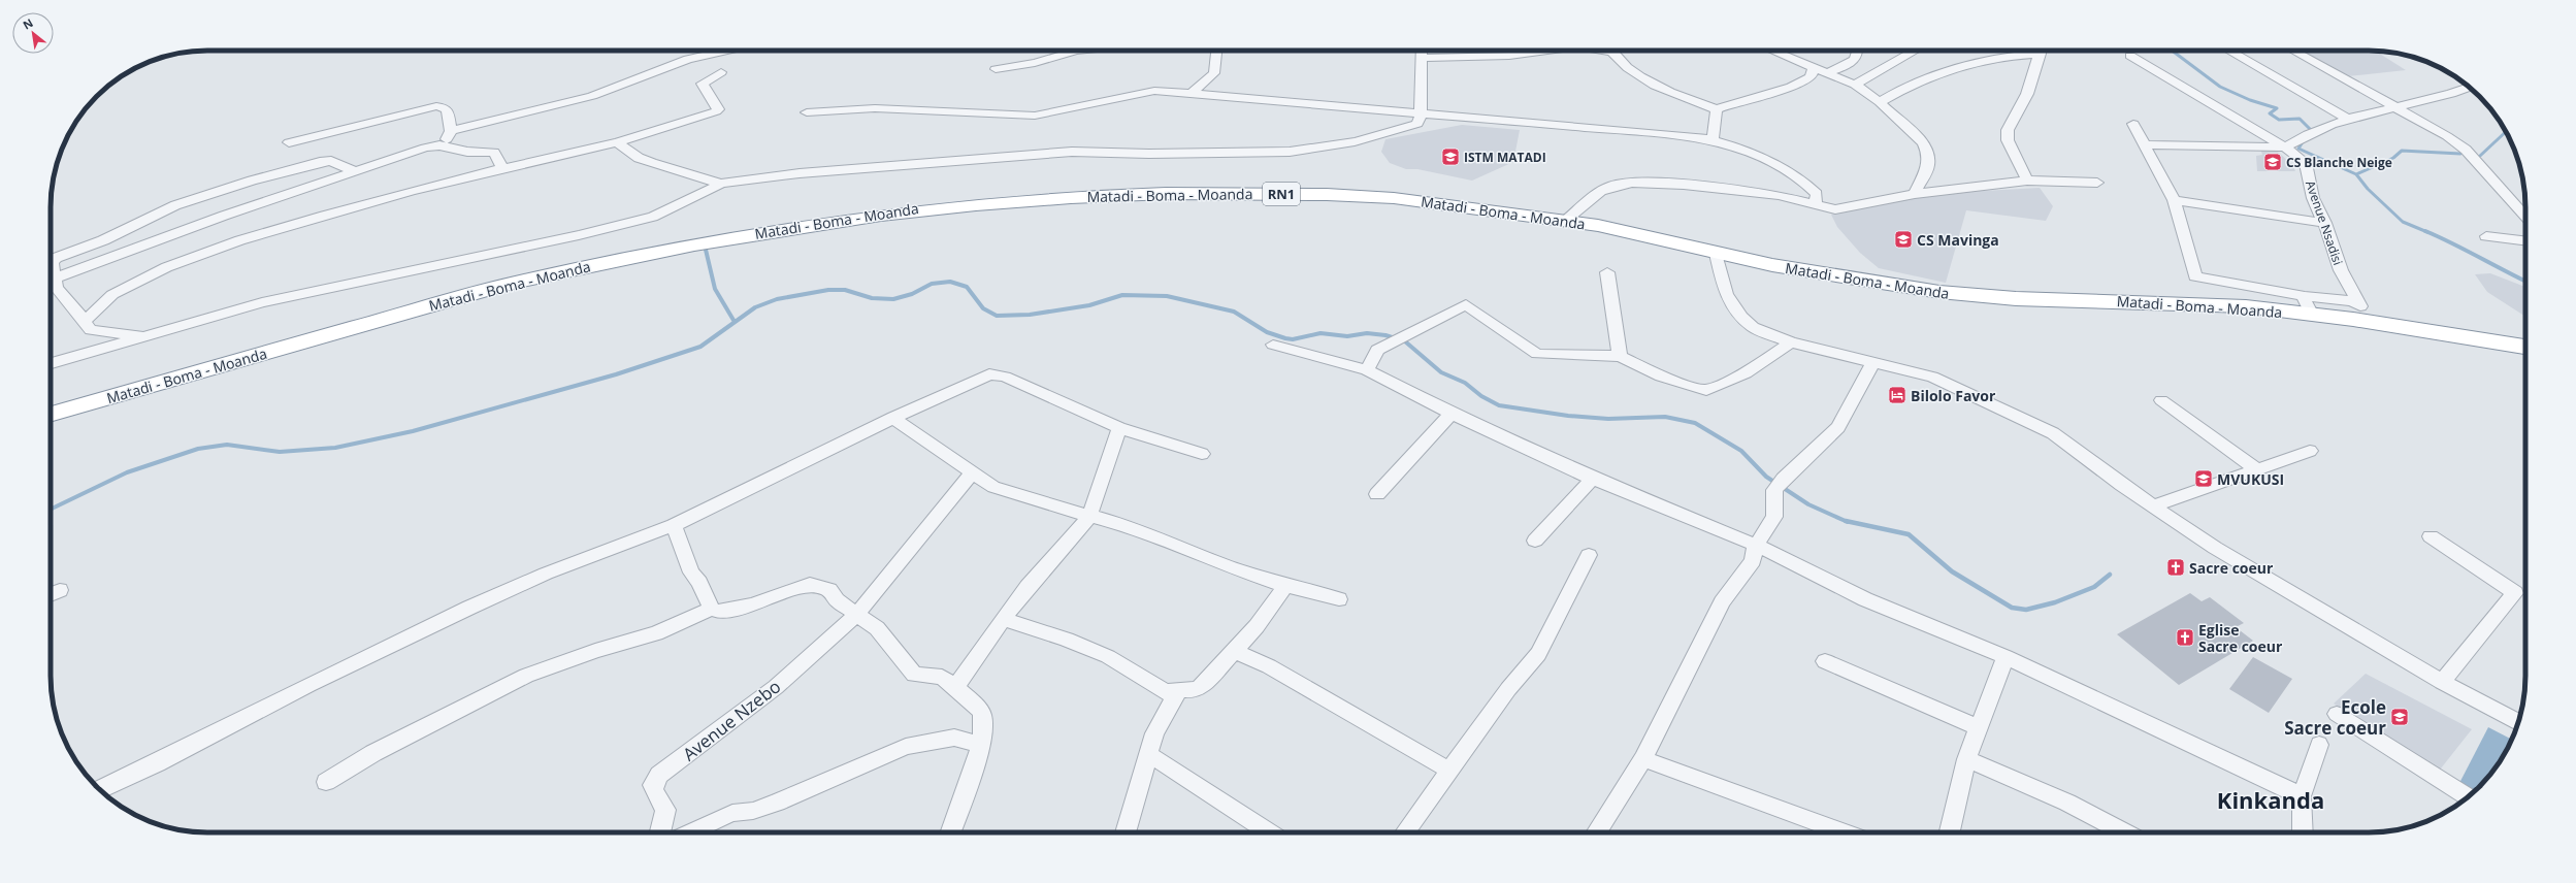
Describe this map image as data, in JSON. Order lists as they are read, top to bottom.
{
  "streets": {
    "highway": ["RN1", "Matadi - Boma - Moanda"],
    "street": ["Avenue Nsadisi", "Avenue Nzebo"]
  },
  "crossings": [
    ["Matadi - Boma - Moanda", "Avenue Nsadisi"]
  ],
  "districts": ["Kinkanda"],
  "places": {
    "school or university": [
      "ISTM MATADI",
      "CS Blanche Neige",
      "CS Mavinga",
      "MVUKUSI",
      "Ecole Sacre coeur"
    ],
    "hotel": ["Bilolo Favor"],
    "church": ["Sacre coeur", "Eglise Sacre coeur"]
  },
  "north": "top left"
}
